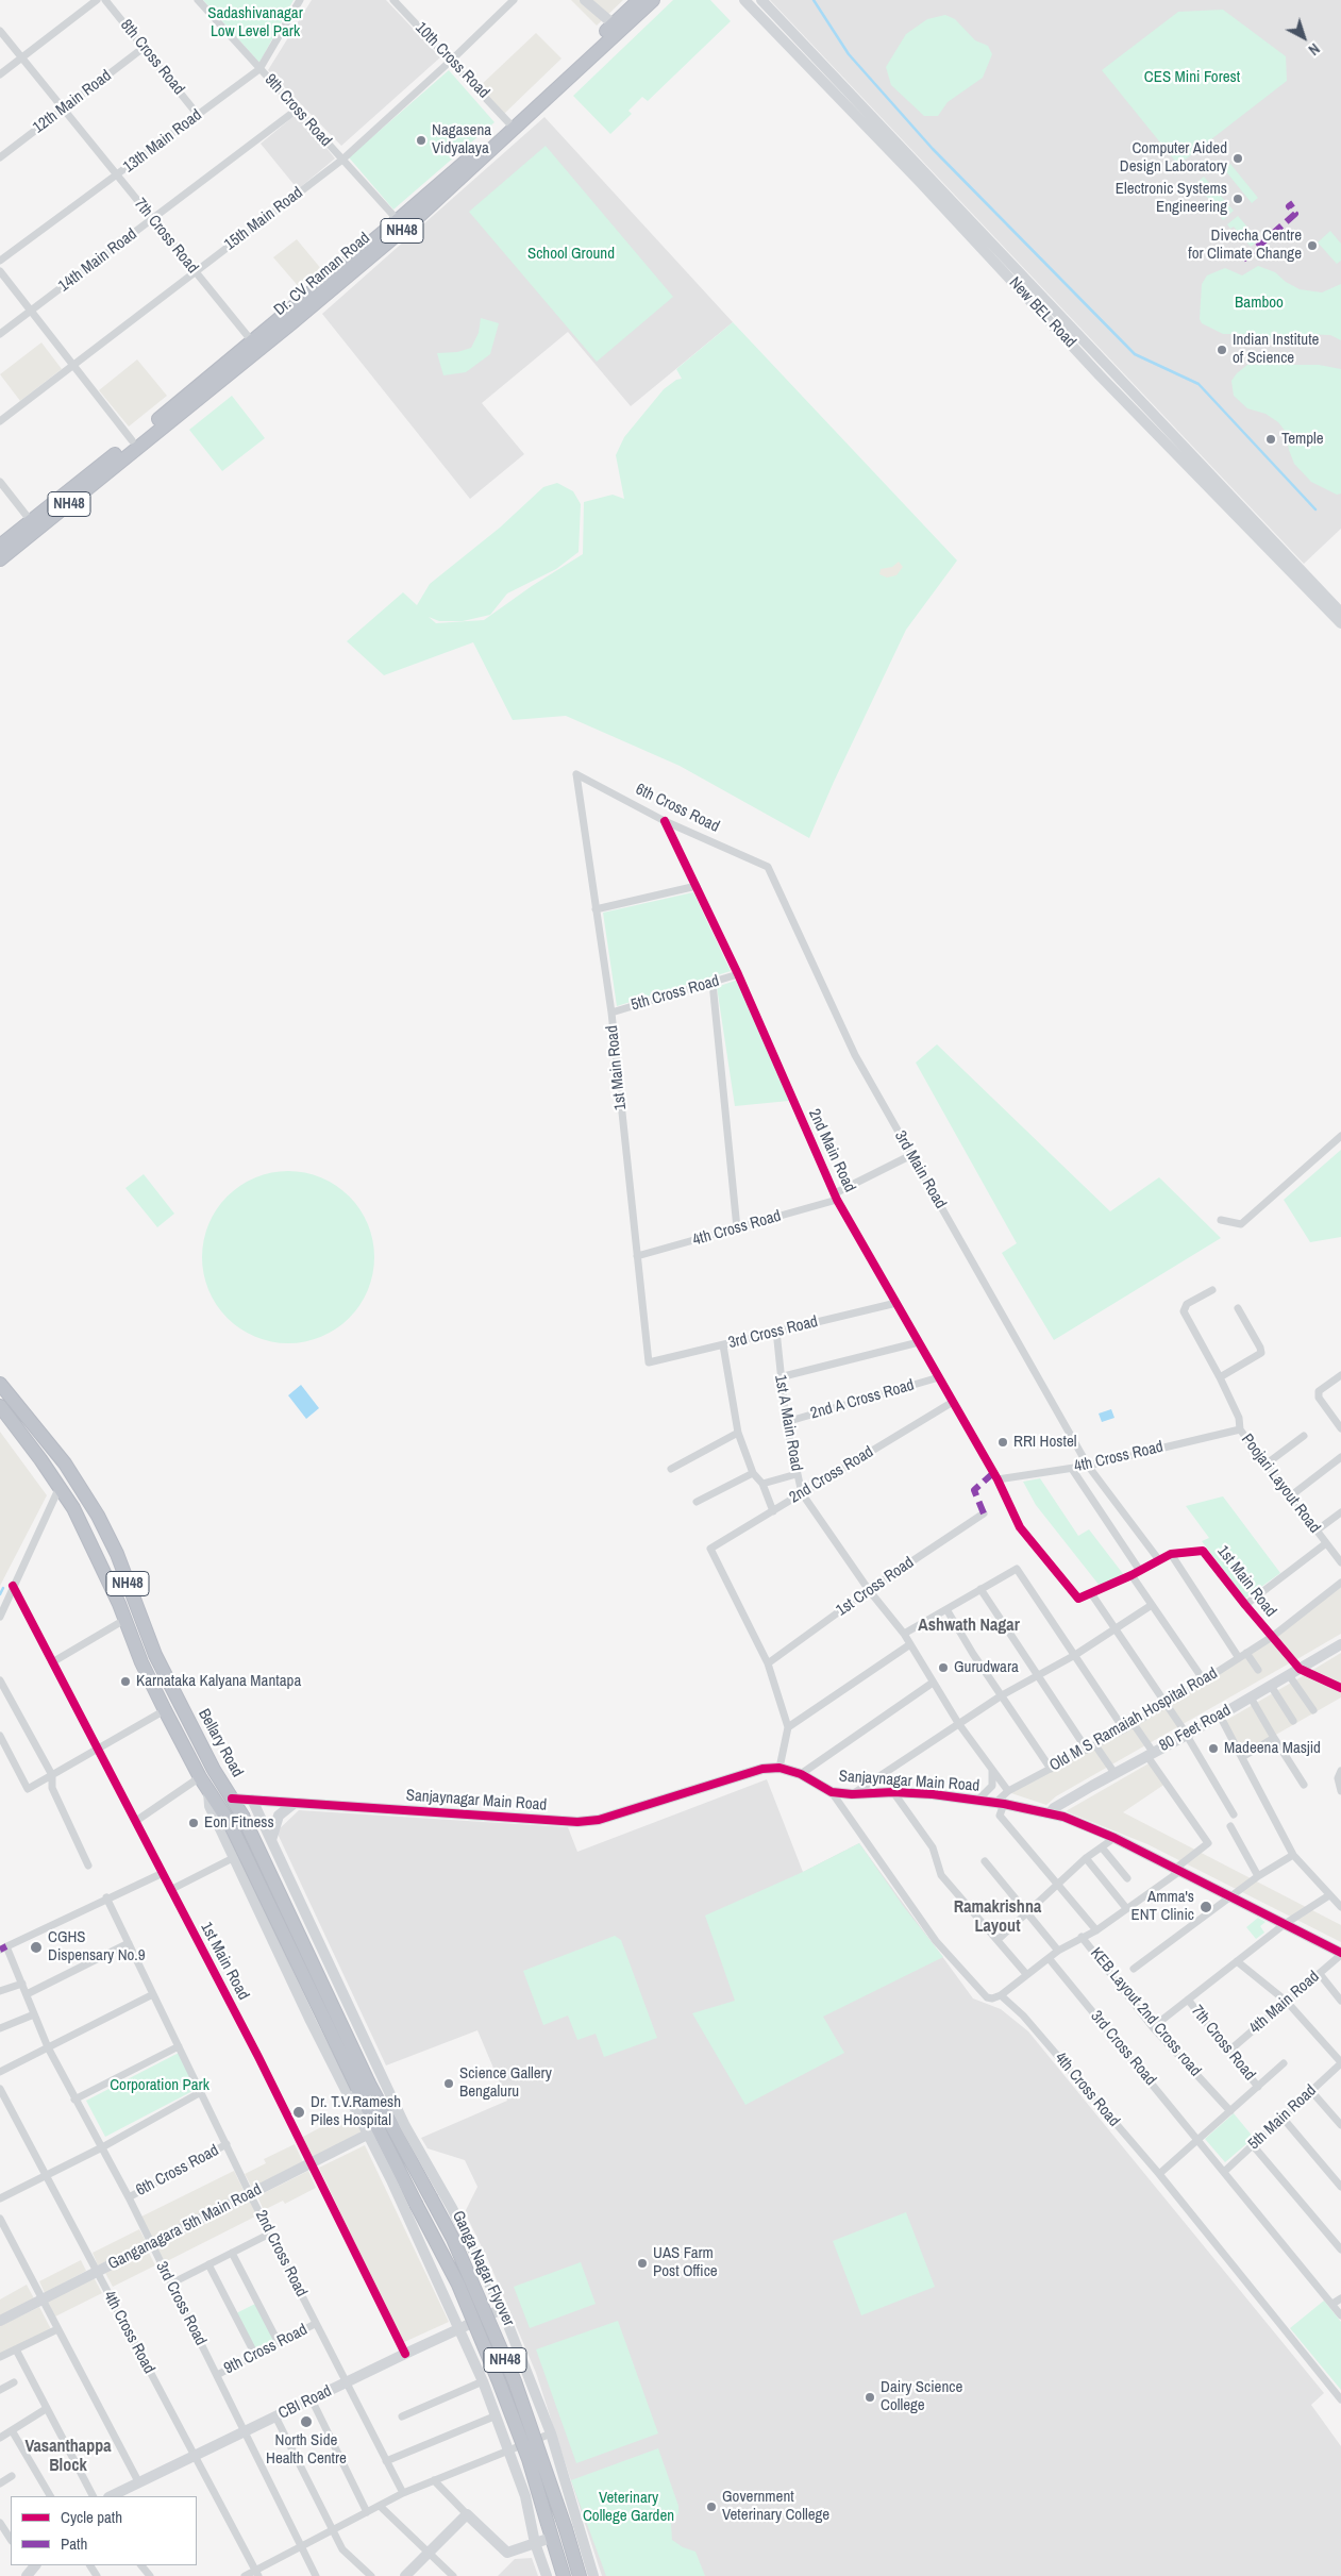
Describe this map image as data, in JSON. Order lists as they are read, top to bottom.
{
  "streets": {
    "highway": [
      "NH48",
      "Dr. CV Raman Road",
      "Bellary Road",
      "Ganga Nagar Flyover"
    ],
    "street": [
      "8th Cross Road",
      "10th Cross Road",
      "12th Main Road",
      "9th Cross Road",
      "13th Main Road",
      "15th Main Road",
      "7th Cross Road",
      "14th Main Road",
      "New BEL Road",
      "6th Cross Road",
      "5th Cross Road",
      "1st Main Road",
      "2nd Main Road",
      "3rd Main Road",
      "4th Cross Road",
      "3rd Cross Road",
      "2nd A Cross Road",
      "1st A Main Road",
      "2nd Cross Road",
      "Poojari Layout Road",
      "1st Cross Road",
      "Old M S Ramaiah Hospital Road",
      "80 Feet Road",
      "Sanjaynagar Main Road",
      "4th Main Road",
      "KEB Layout 2nd Cross road",
      "5th Main Road",
      "Ganganagara 5th Main Road",
      "CBI Road"
    ]
  },
  "crossings": [
    ["8th Cross Road", "12th Main Road"],
    ["8th Cross Road", "13th Main Road"],
    ["10th Cross Road", "15th Main Road"],
    ["10th Cross Road", "Dr. CV Raman Road"],
    ["12th Main Road", "7th Cross Road"],
    ["9th Cross Road", "13th Main Road"],
    ["9th Cross Road", "15th Main Road"],
    ["9th Cross Road", "14th Main Road"],
    ["9th Cross Road", "Dr. CV Raman Road"],
    ["9th Cross Road", "3rd Cross Road"],
    ["9th Cross Road", "2nd Cross Road"],
    ["13th Main Road", "7th Cross Road"],
    ["15th Main Road", "7th Cross Road"],
    ["NH48", "Ganga Nagar Flyover"],
    ["7th Cross Road", "14th Main Road"],
    ["7th Cross Road", "Dr. CV Raman Road"],
    ["7th Cross Road", "4th Main Road"],
    ["6th Cross Road", "1st Main Road"],
    ["6th Cross Road", "2nd Main Road"],
    ["6th Cross Road", "3rd Main Road"],
    ["6th Cross Road", "3rd Cross Road"],
    ["6th Cross Road", "2nd Cross Road"],
    ["5th Cross Road", "1st Main Road"],
    ["5th Cross Road", "2nd Main Road"],
    ["1st Main Road", "2nd Main Road"],
    ["1st Main Road", "3rd Main Road"],
    ["1st Main Road", "4th Cross Road"],
    ["1st Main Road", "3rd Cross Road"],
    ["1st Main Road", "Old M S Ramaiah Hospital Road"],
    ["1st Main Road", "80 Feet Road"],
    ["1st Main Road", "Ganganagara 5th Main Road"],
    ["1st Main Road", "CBI Road"],
    ["2nd Main Road", "4th Cross Road"],
    ["2nd Main Road", "3rd Cross Road"],
    ["2nd Main Road", "2nd A Cross Road"],
    ["2nd Main Road", "2nd Cross Road"],
    ["3rd Main Road", "4th Cross Road"],
    ["4th Cross Road", "Poojari Layout Road"],
    ["4th Cross Road", "Sanjaynagar Main Road"],
    ["4th Cross Road", "Ganganagara 5th Main Road"],
    ["4th Cross Road", "CBI Road"],
    ["3rd Cross Road", "1st A Main Road"],
    ["3rd Cross Road", "5th Main Road"],
    ["3rd Cross Road", "Ganganagara 5th Main Road"],
    ["3rd Cross Road", "CBI Road"],
    ["2nd A Cross Road", "1st A Main Road"],
    ["1st A Main Road", "2nd Cross Road"],
    ["1st A Main Road", "1st Cross Road"],
    ["2nd Cross Road", "1st Cross Road"],
    ["2nd Cross Road", "Ganganagara 5th Main Road"],
    ["2nd Cross Road", "CBI Road"],
    ["Old M S Ramaiah Hospital Road", "Sanjaynagar Main Road"],
    ["80 Feet Road", "Sanjaynagar Main Road"],
    ["Bellary Road", "Sanjaynagar Main Road"],
    ["Bellary Road", "Ganganagara 5th Main Road"],
    ["Bellary Road", "Ganga Nagar Flyover"],
    ["Sanjaynagar Main Road", "4th Main Road"],
    ["Ganganagara 5th Main Road", "Ganga Nagar Flyover"]
  ],
  "districts": ["Ashwath Nagar", "Ramakrishna Layout", "Vasanthappa Block"],
  "parks": [
    "Sadashivanagar Low Level Park",
    "CES Mini Forest",
    "School Ground",
    "Bamboo",
    "Corporation Park",
    "Veterinary College Garden"
  ],
  "places": [
    "Nagasena Vidyalaya",
    "Computer Aided Design Laboratory",
    "Electronic Systems Engineering",
    "Divecha Centre for Climate Change",
    "Indian Institute of Science",
    "Temple",
    "RRI Hostel",
    "Gurudwara",
    "Karnataka Kalyana Mantapa",
    "Madeena Masjid",
    "Eon Fitness",
    "Amma's ENT Clinic",
    "CGHS Dispensary No.9",
    "Science Gallery Bengaluru",
    "Dr. T.V.Ramesh Piles Hospital",
    "UAS Farm Post Office",
    "Dairy Science College",
    "North Side Health Centre",
    "Government Veterinary College"
  ],
  "legend": ["Cycle path", "Path"],
  "north": "bottom right"
}
